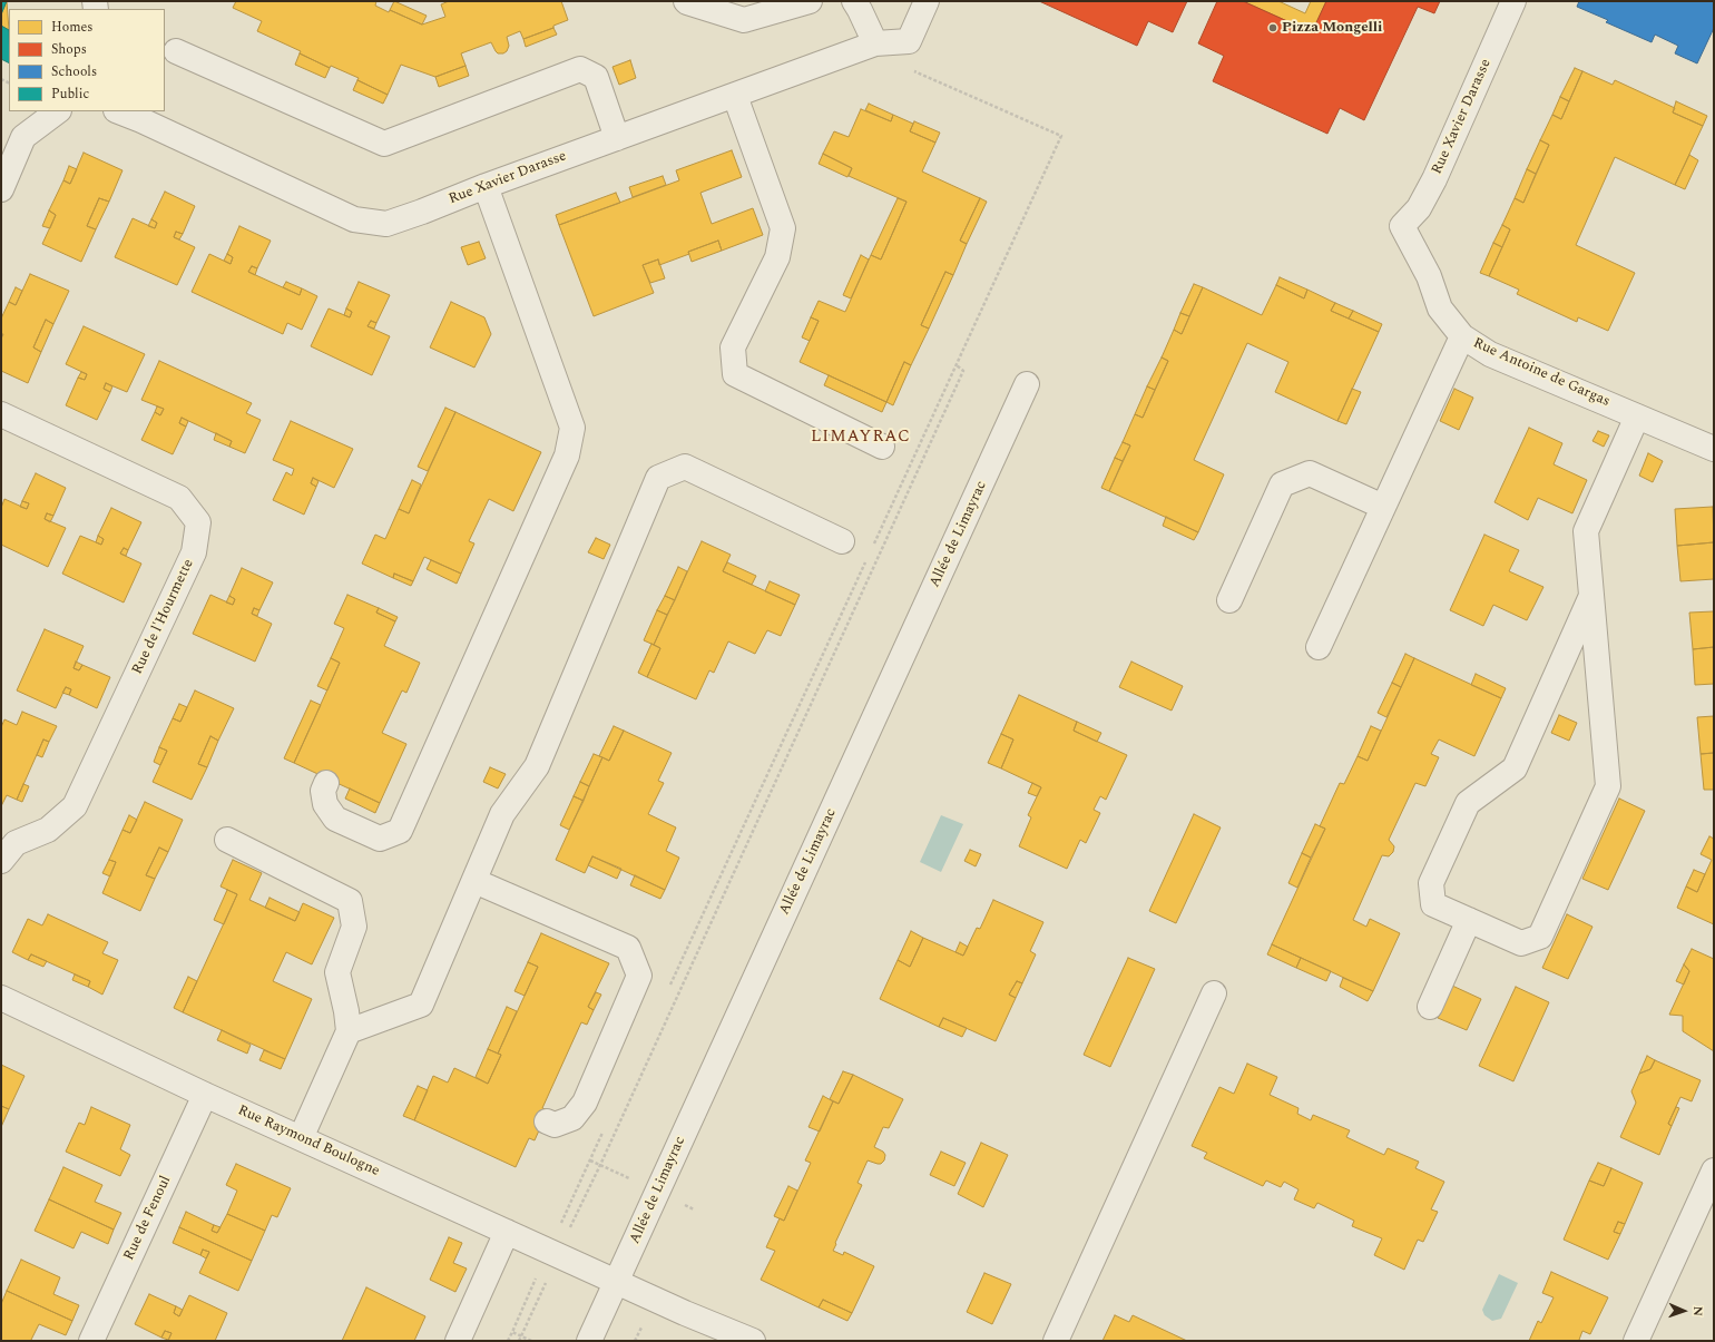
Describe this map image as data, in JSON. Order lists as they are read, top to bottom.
{
  "streets": {
    "street": [
      "Rue Xavier Darasse",
      "Rue Antoine de Gargas",
      "Allée de Limayrac",
      "Rue de l'Hourmette",
      "Rue Raymond Boulogne",
      "Rue de Fenoul"
    ]
  },
  "crossings": [
    ["Rue Xavier Darasse", "Rue Antoine de Gargas"],
    ["Allée de Limayrac", "Rue Raymond Boulogne"],
    ["Rue Raymond Boulogne", "Rue de Fenoul"]
  ],
  "districts": ["LIMAYRAC"],
  "places": ["Pizza Mongelli"],
  "legend": [
    "Homes",
    "Shops",
    "Schools",
    "Public"
  ],
  "north": "right"
}
